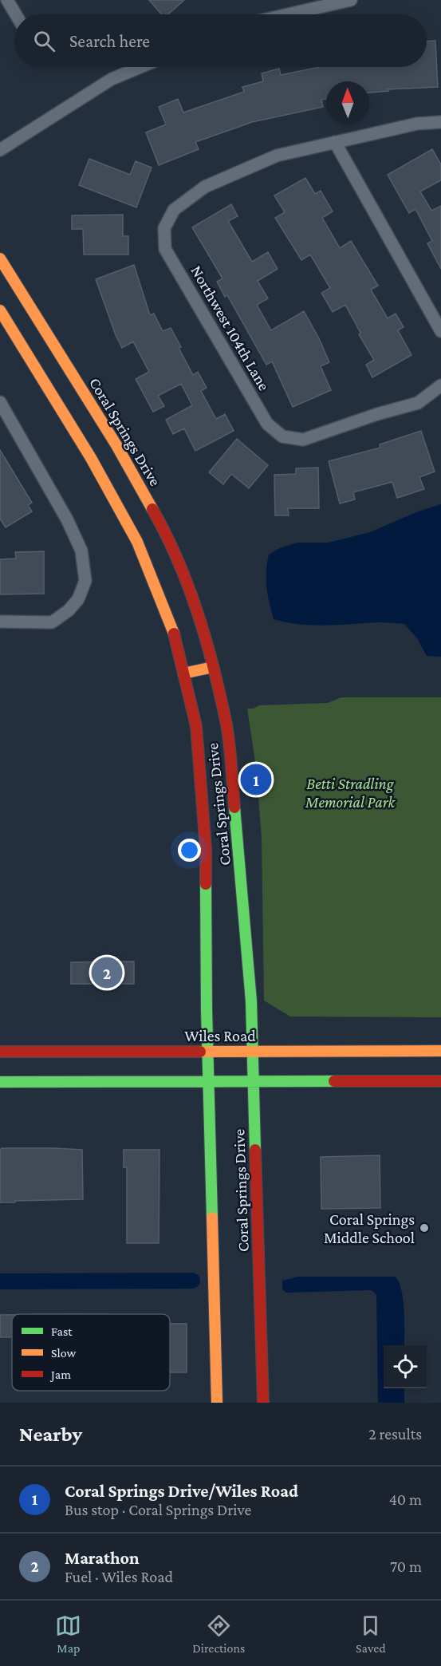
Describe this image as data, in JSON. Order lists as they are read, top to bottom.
{
  "streets": {
    "main road": ["Coral Springs Drive", "Wiles Road"],
    "street": ["Northwest 104th Lane"]
  },
  "crossings": [
    ["Coral Springs Drive", "Wiles Road"]
  ],
  "parks": ["Betti Stradling Memorial Park"],
  "places": ["Coral Springs Middle School"],
  "legend": ["Fast", "Slow", "Jam"],
  "north": "top",
  "page": {
    "search": "Search here",
    "pins": ["1", "2"],
    "heading": ["Nearby", "2 results"],
    "list": [
      {
        "mark": "1",
        "name": "Coral Springs Drive/Wiles Road",
        "note": "Bus stop · Coral Springs Drive",
        "value": "40 m"
      },
      {
        "mark": "2",
        "name": "Marathon",
        "note": "Fuel · Wiles Road",
        "value": "70 m"
      }
    ],
    "nav": ["Map", "Directions", "Saved"]
  }
}
